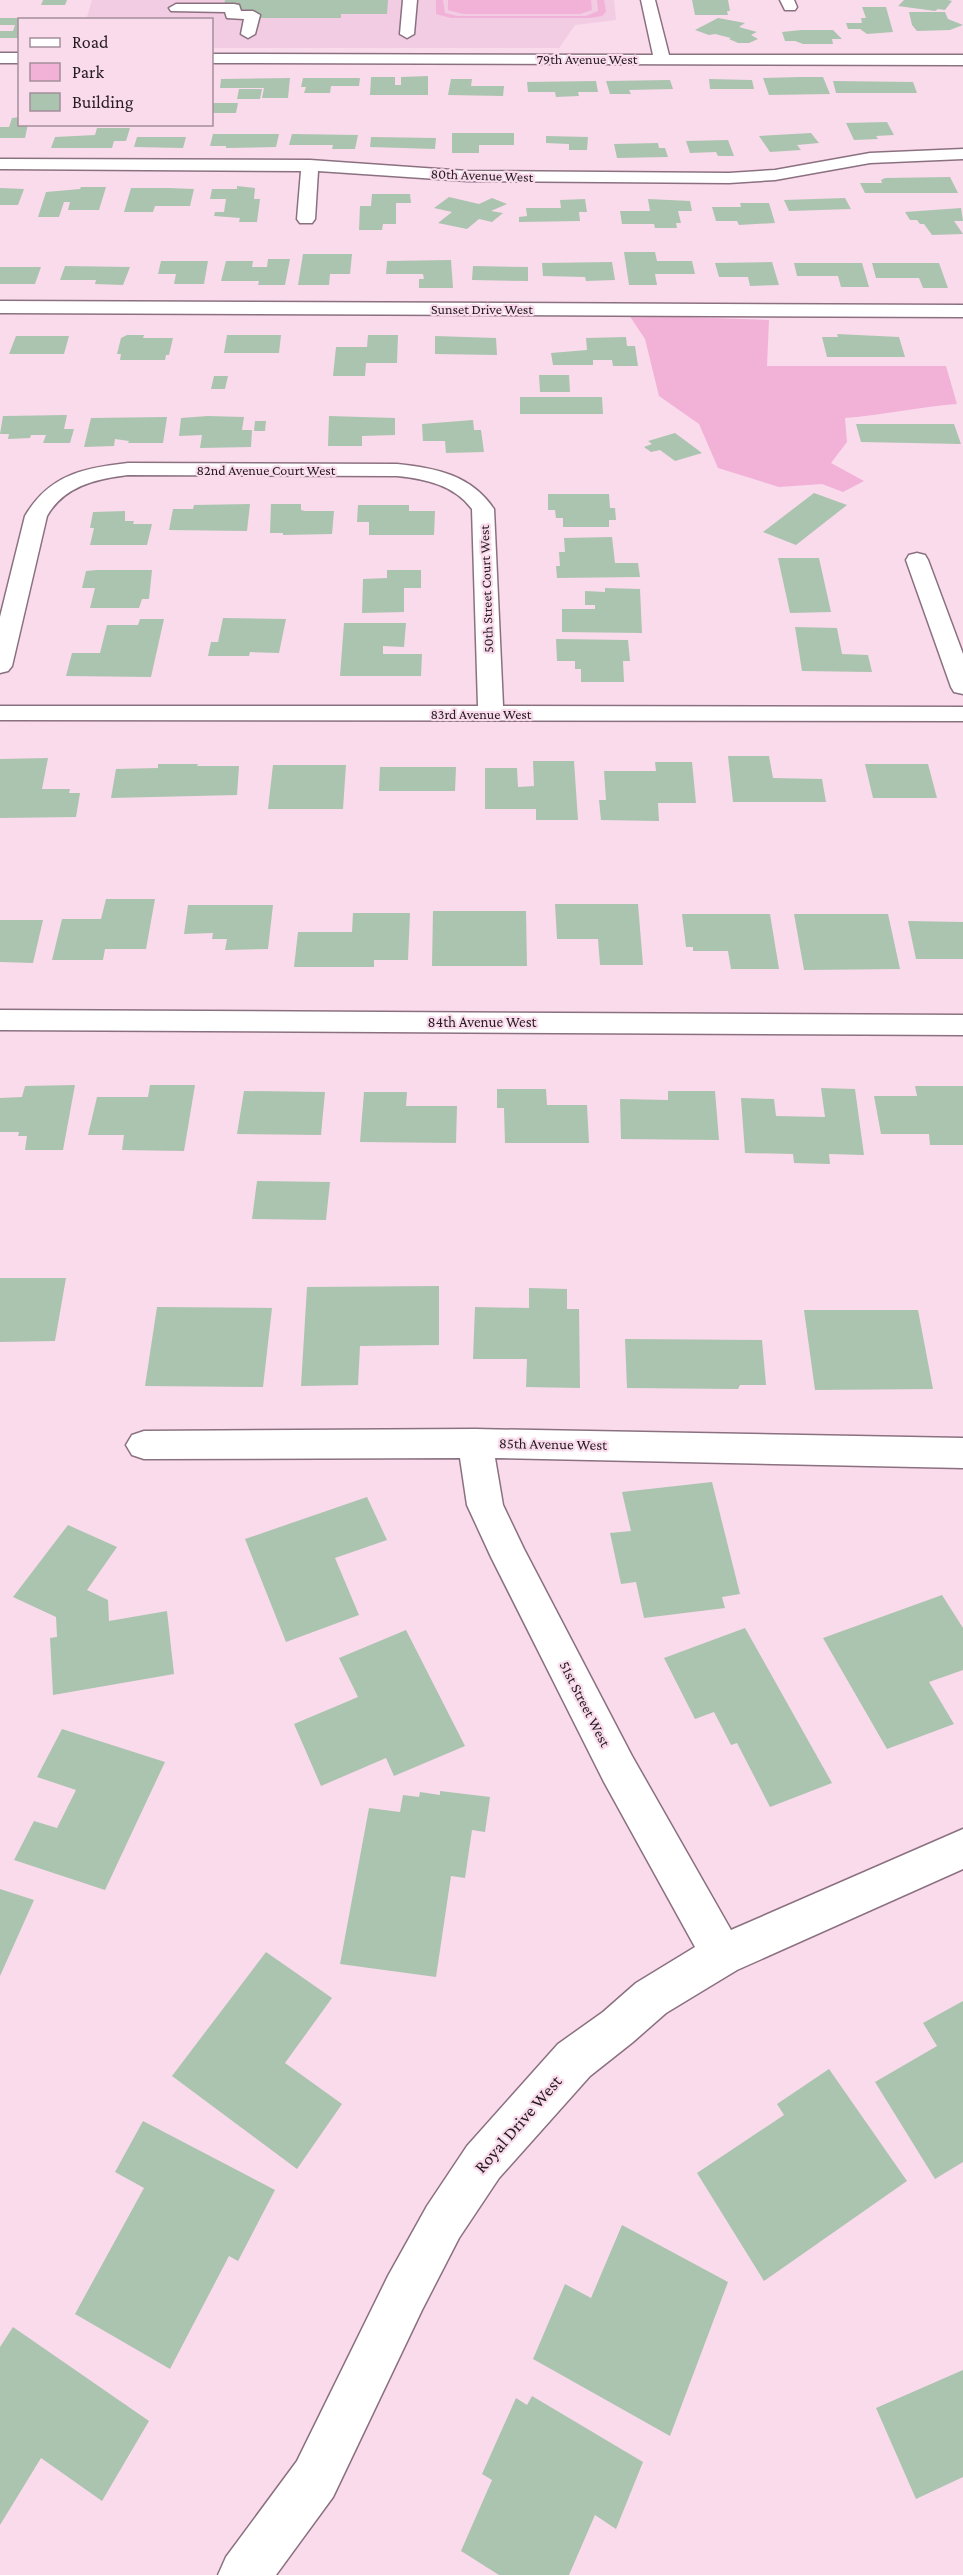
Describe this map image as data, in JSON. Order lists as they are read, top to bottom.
{
  "streets": {
    "street": [
      "79th Avenue West",
      "80th Avenue West",
      "Sunset Drive West",
      "82nd Avenue Court West",
      "50th Street Court West",
      "83rd Avenue West",
      "84th Avenue West",
      "85th Avenue West",
      "51st Street West",
      "Royal Drive West"
    ]
  },
  "crossings": [
    ["82nd Avenue Court West", "50th Street Court West"],
    ["50th Street Court West", "83rd Avenue West"],
    ["85th Avenue West", "51st Street West"],
    ["51st Street West", "Royal Drive West"]
  ],
  "legend": ["Road", "Park", "Building"]
}
